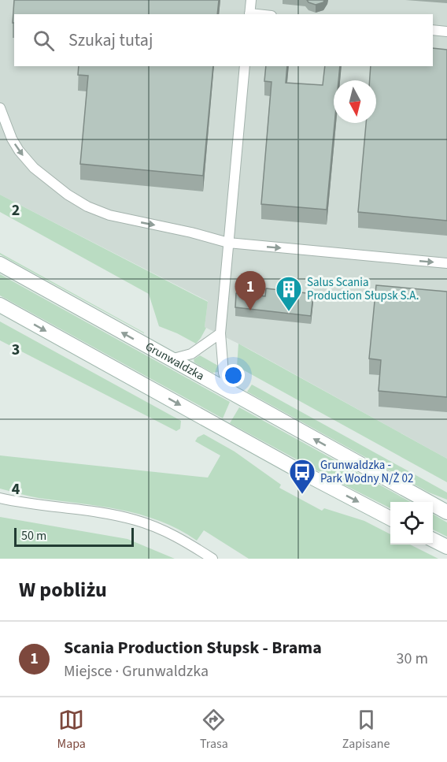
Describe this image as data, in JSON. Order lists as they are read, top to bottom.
{
  "streets": {
    "street": ["Grunwaldzka"]
  },
  "places": {
    "building": ["Salus Scania Production Słupsk S.A."],
    "bus stop": ["Grunwaldzka - Park Wodny N/Ż 02"]
  },
  "scale_bar": "50 m",
  "north": "bottom",
  "page": {
    "search": "Szukaj tutaj",
    "pins": "1",
    "scale": "50 m",
    "heading": "W pobliżu",
    "list": [
      {
        "mark": "1",
        "name": "Scania Production Słupsk - Brama",
        "note": "Miejsce · Grunwaldzka",
        "value": "30 m"
      }
    ],
    "nav": ["Mapa", "Trasa", "Zapisane"]
  },
  "grid": {
    "rows": ["2", "3", "4"]
  }
}
